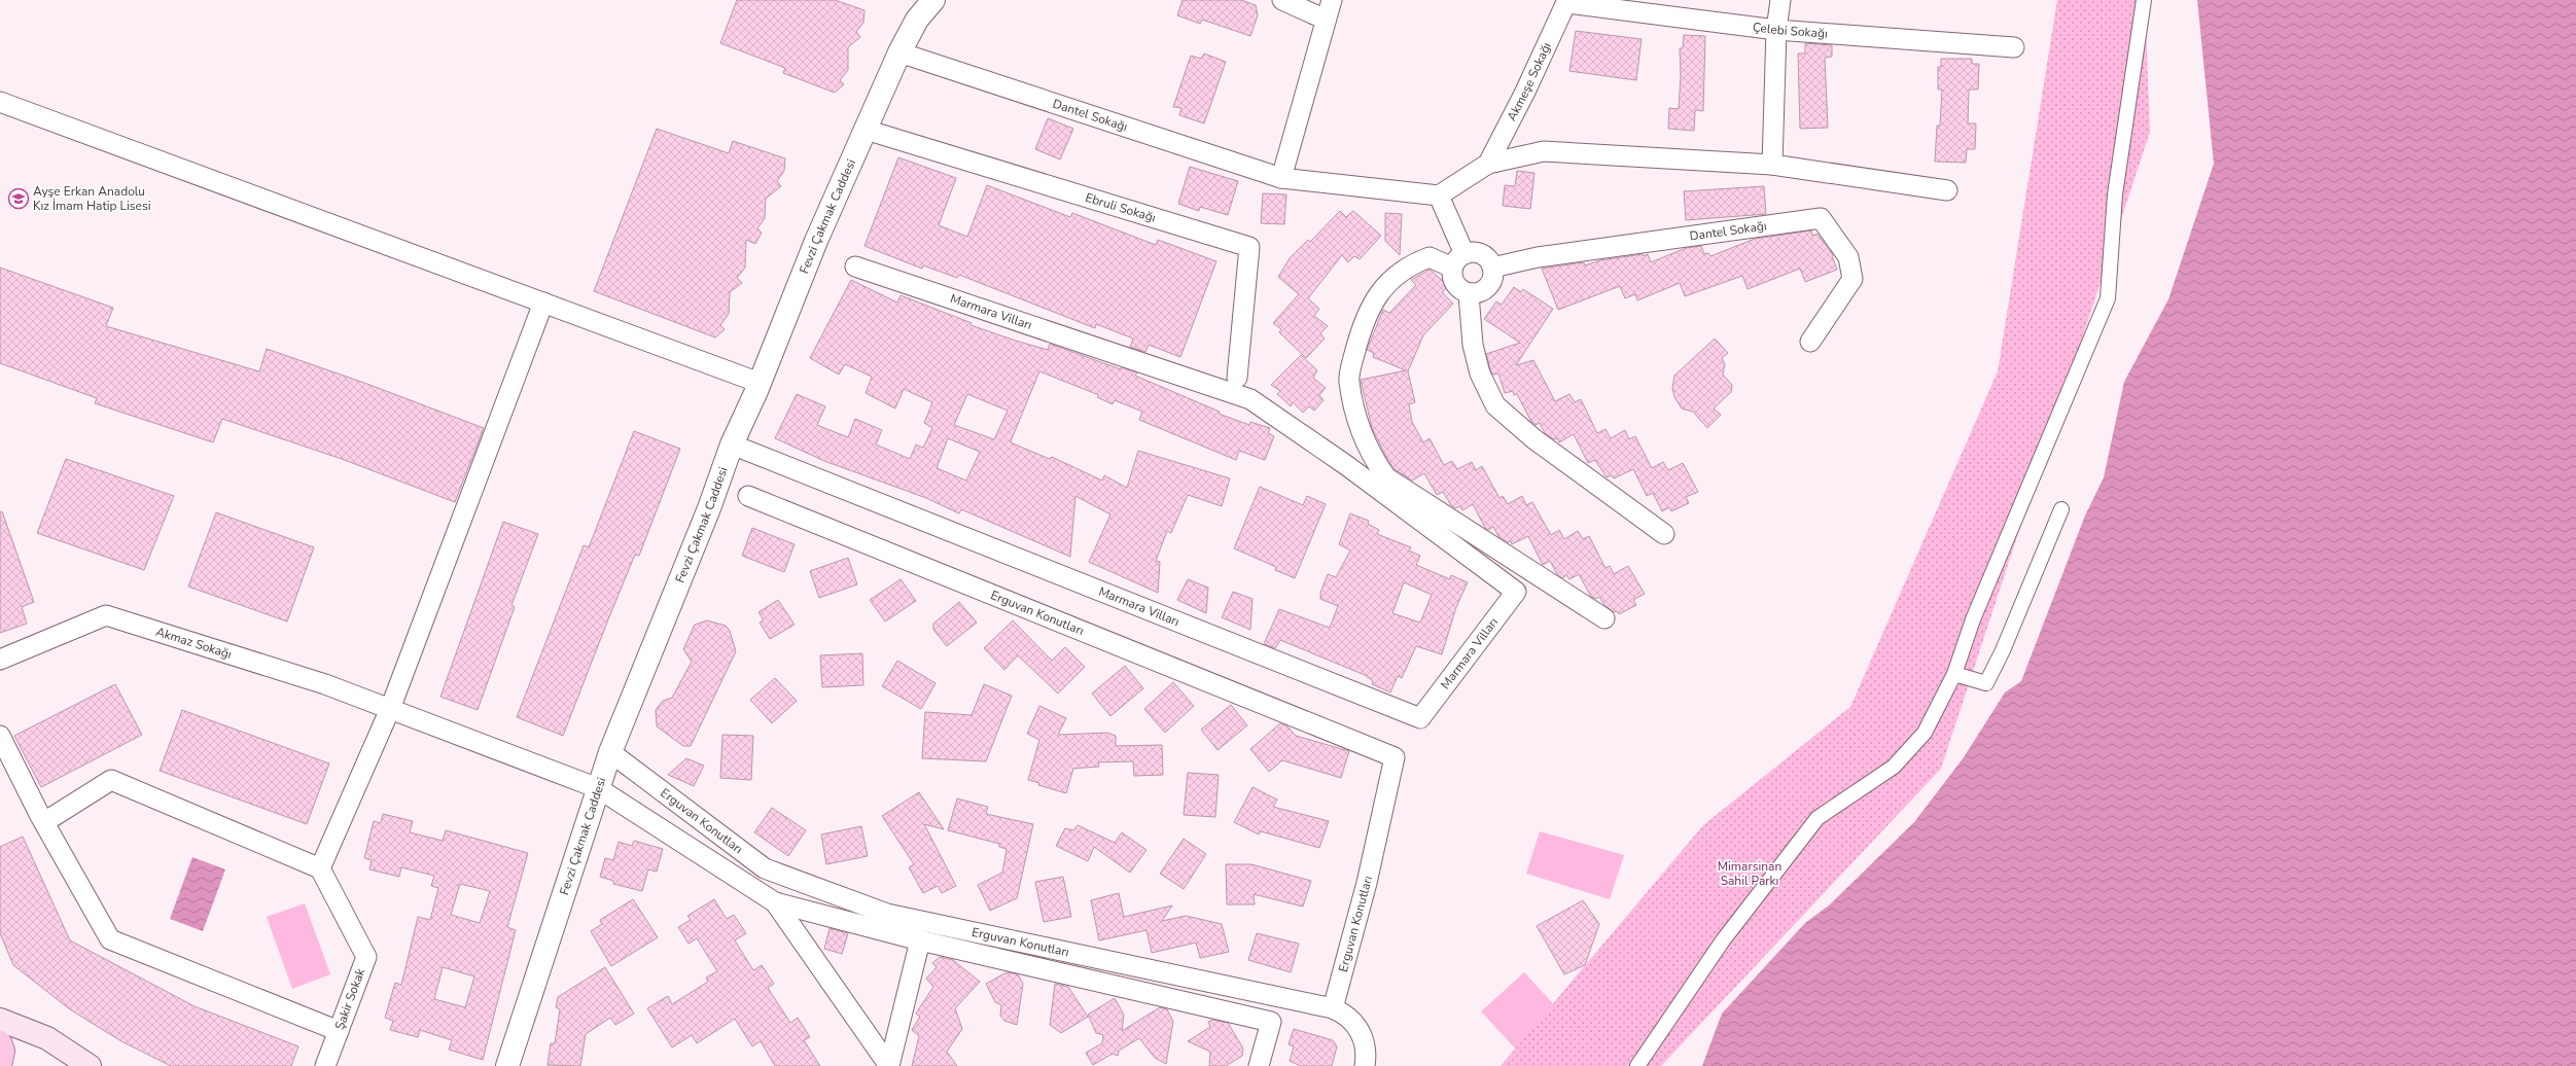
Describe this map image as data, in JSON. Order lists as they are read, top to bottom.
{
  "streets": {
    "street": [
      "Çelebi Sokağı",
      "Akmeşe Sokağı",
      "Dantel Sokağı",
      "Ebruli Sokağı",
      "Fevzi Çakmak Caddesi",
      "Marmara Vilları",
      "Erguvan Konutları",
      "Akmaz Sokağı",
      "Şakir Sokak"
    ]
  },
  "crossings": [
    ["Çelebi Sokağı", "Akmeşe Sokağı"],
    ["Dantel Sokağı", "Fevzi Çakmak Caddesi"],
    ["Ebruli Sokağı", "Fevzi Çakmak Caddesi"],
    ["Fevzi Çakmak Caddesi", "Marmara Vilları"],
    ["Fevzi Çakmak Caddesi", "Erguvan Konutları"],
    ["Fevzi Çakmak Caddesi", "Akmaz Sokağı"]
  ],
  "parks": ["Mimarsinan Sahil Parkı"],
  "places": {
    "school or university": ["Ayşe Erkan Anadolu Kız İmam Hatip Lisesi"]
  }
}
